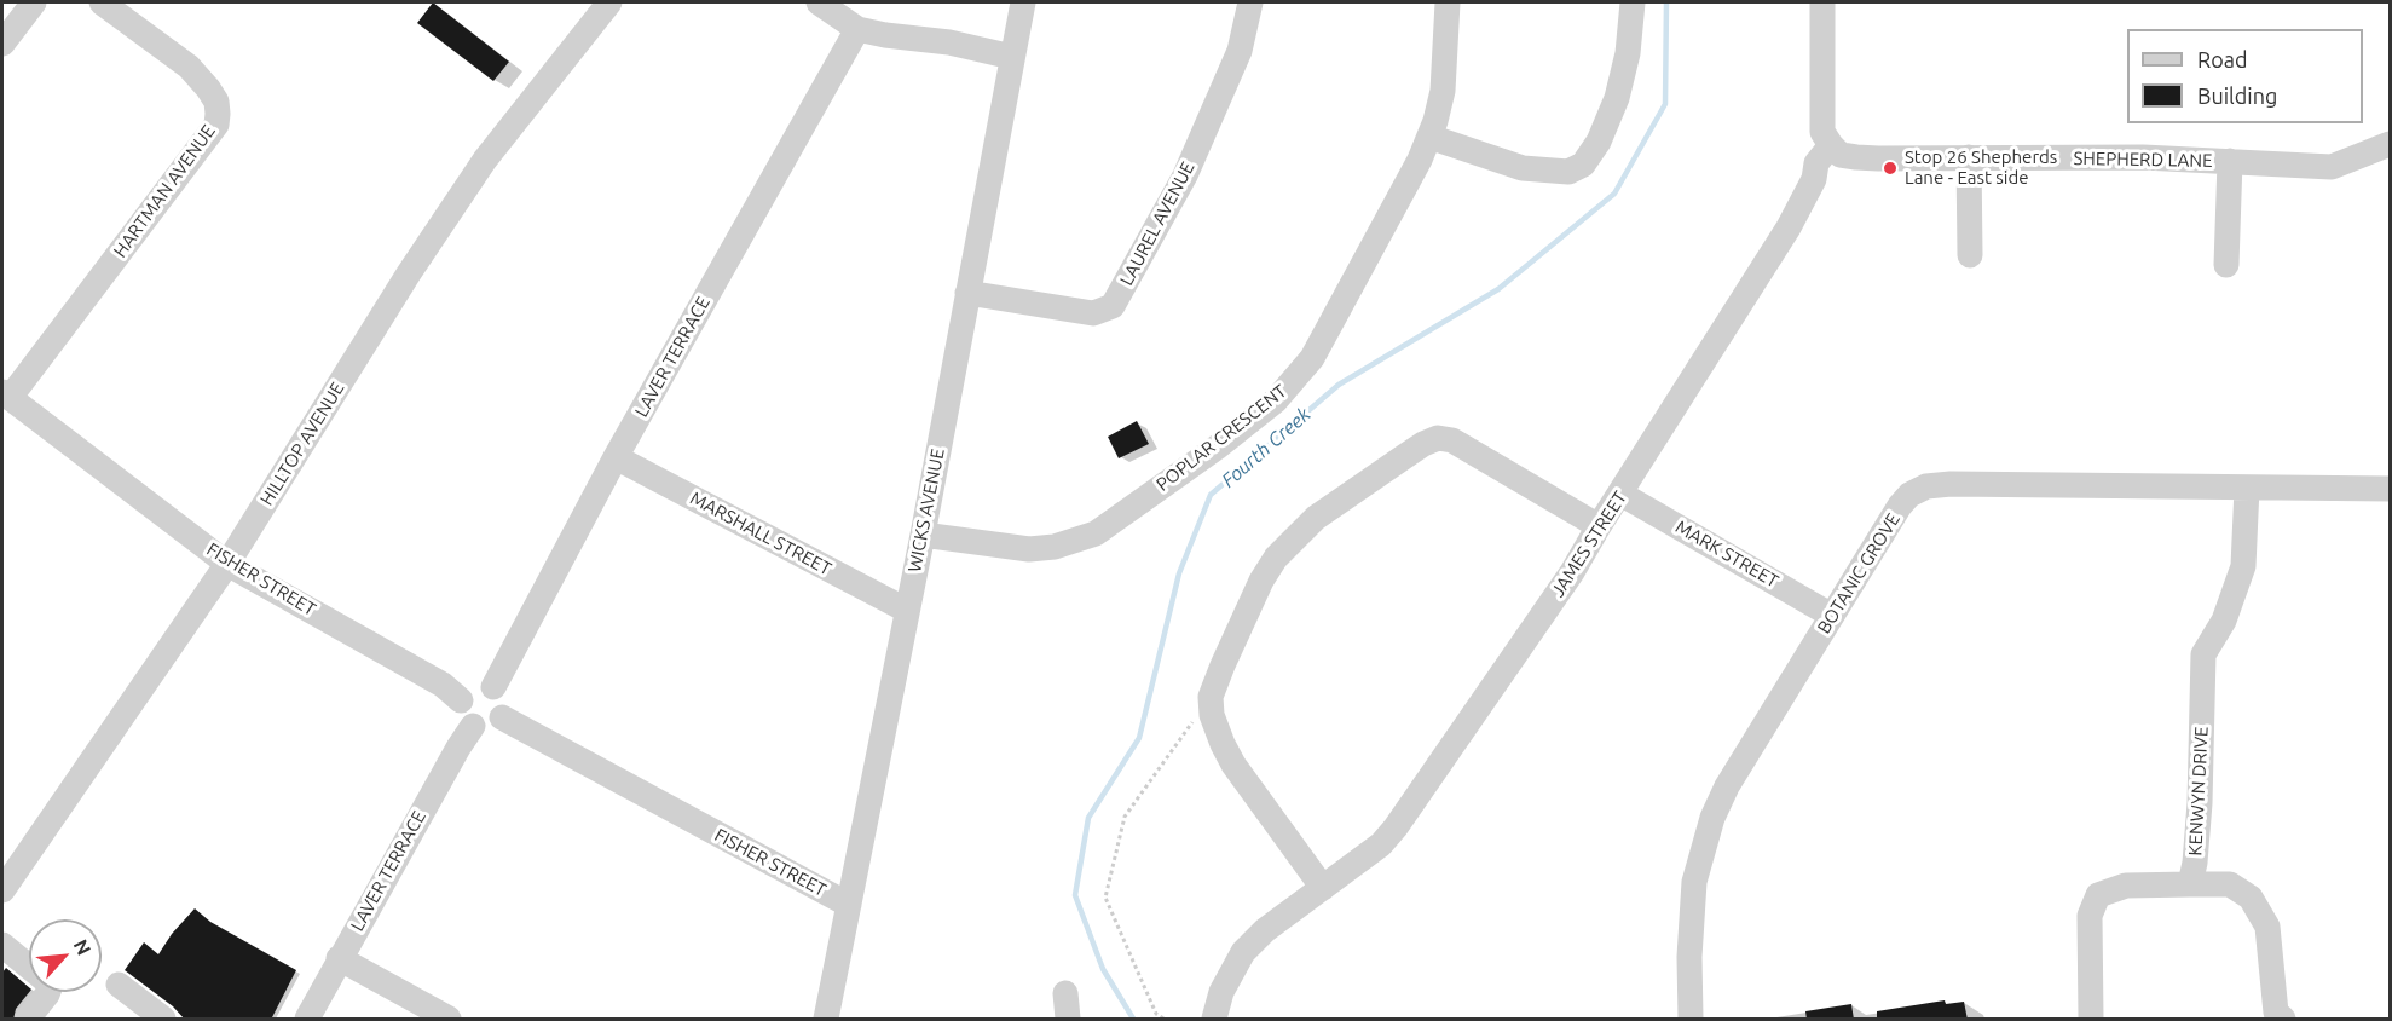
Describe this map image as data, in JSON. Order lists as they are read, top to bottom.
{
  "streets": {
    "street": [
      "SHEPHERD LANE",
      "HARTMAN AVENUE",
      "LAUREL AVENUE",
      "LAVER TERRACE",
      "POPLAR CRESCENT",
      "HILLTOP AVENUE",
      "WICKS AVENUE",
      "MARSHALL STREET",
      "JAMES STREET",
      "MARK STREET",
      "BOTANIC GROVE",
      "FISHER STREET",
      "KENWYN DRIVE"
    ]
  },
  "crossings": [
    ["SHEPHERD LANE", "JAMES STREET"],
    ["HARTMAN AVENUE", "FISHER STREET"],
    ["LAUREL AVENUE", "WICKS AVENUE"],
    ["LAVER TERRACE", "MARSHALL STREET"],
    ["LAVER TERRACE", "FISHER STREET"],
    ["POPLAR CRESCENT", "WICKS AVENUE"],
    ["HILLTOP AVENUE", "FISHER STREET"],
    ["WICKS AVENUE", "MARSHALL STREET"],
    ["WICKS AVENUE", "FISHER STREET"],
    ["JAMES STREET", "MARK STREET"],
    ["MARK STREET", "BOTANIC GROVE"],
    ["BOTANIC GROVE", "KENWYN DRIVE"]
  ],
  "water": ["Fourth Creek"],
  "places": ["Stop 26 Shepherds Lane - East side"],
  "legend": ["Road", "Building"],
  "north": "top right"
}
